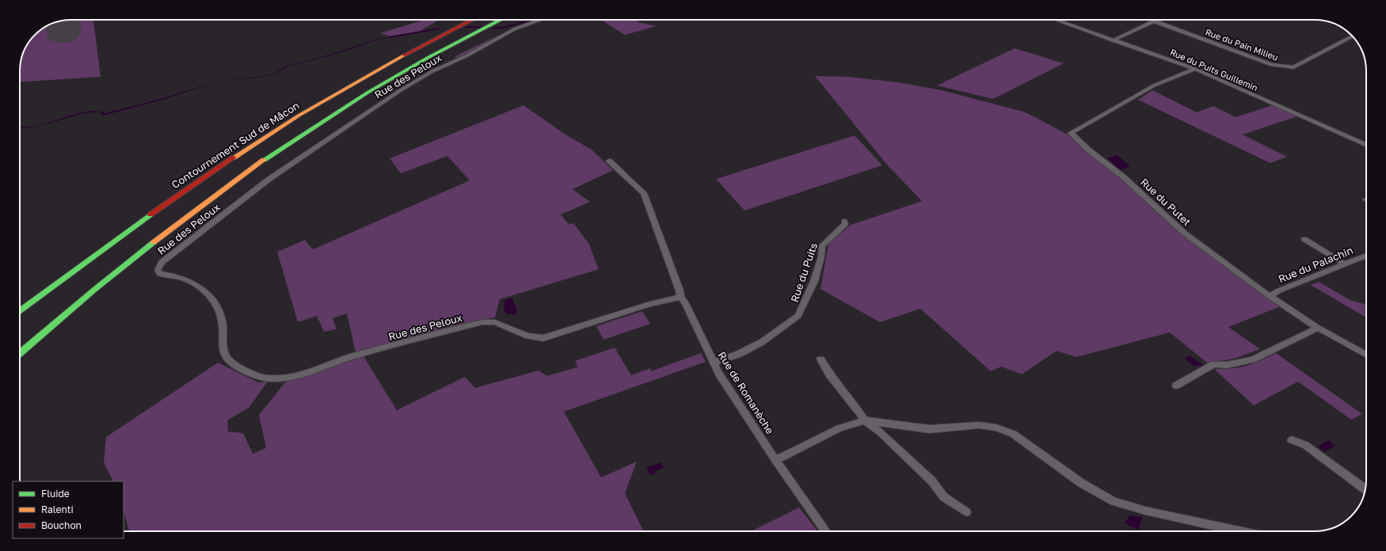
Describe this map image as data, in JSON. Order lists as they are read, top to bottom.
{
  "streets": {
    "main road": ["Contournement Sud de Mâcon"],
    "street": [
      "Rue du Pain Milieu",
      "Rue du Puits Guillemin",
      "Rue des Peloux",
      "Rue du Putet",
      "Rue du Palachin",
      "Rue du Puits",
      "Rue de Romanèche"
    ]
  },
  "crossings": [
    ["Rue du Puits Guillemin", "Rue du Putet"],
    ["Rue des Peloux", "Rue de Romanèche"],
    ["Rue du Putet", "Rue du Palachin"],
    ["Rue du Puits", "Rue de Romanèche"]
  ],
  "legend": ["Fluide", "Ralenti", "Bouchon"]
}
